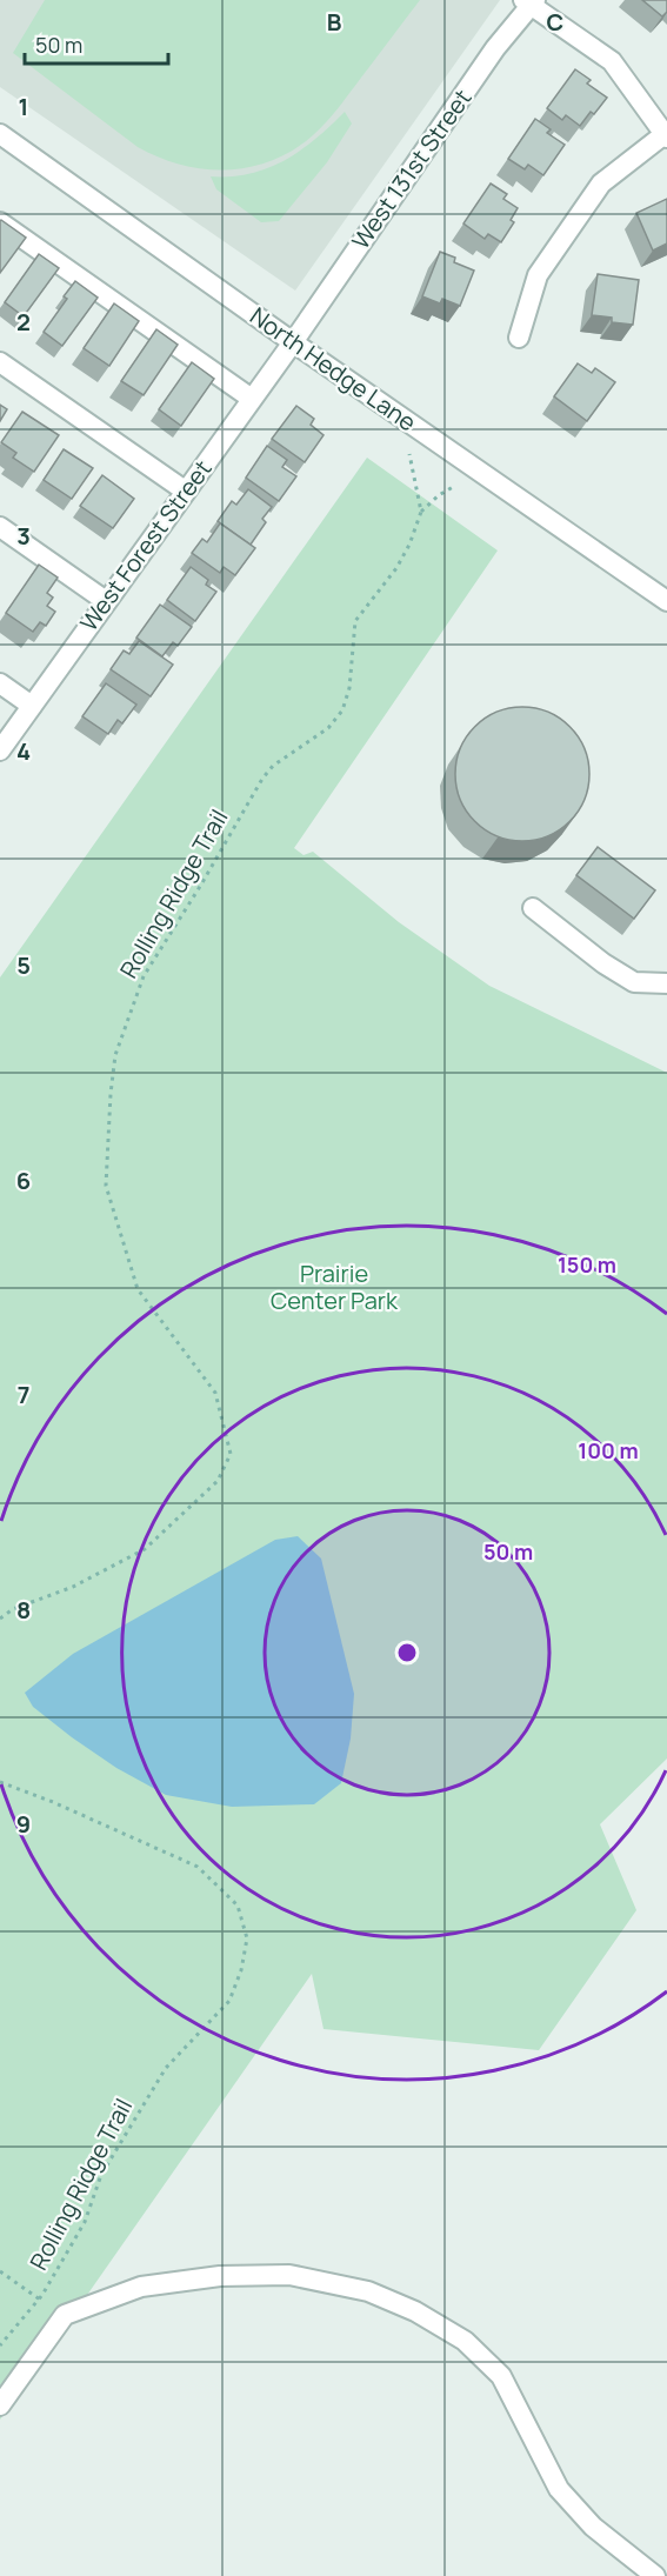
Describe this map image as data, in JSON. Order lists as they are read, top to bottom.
{
  "streets": {
    "street": ["West 131st Street", "North Hedge Lane", "West Forest Street"],
    "path": ["Rolling Ridge Trail"]
  },
  "crossings": [
    ["West 131st Street", "North Hedge Lane"],
    ["West 131st Street", "West Forest Street"],
    ["North Hedge Lane", "West Forest Street"]
  ],
  "parks": ["Prairie Center Park"],
  "scale_bar": "50 m",
  "grid": {
    "columns": ["B", "C"],
    "rows": [
      "1",
      "2",
      "3",
      "4",
      "5",
      "6",
      "7",
      "8",
      "9"
    ]
  },
  "rings": ["150 m", "100 m", "50 m"]
}
